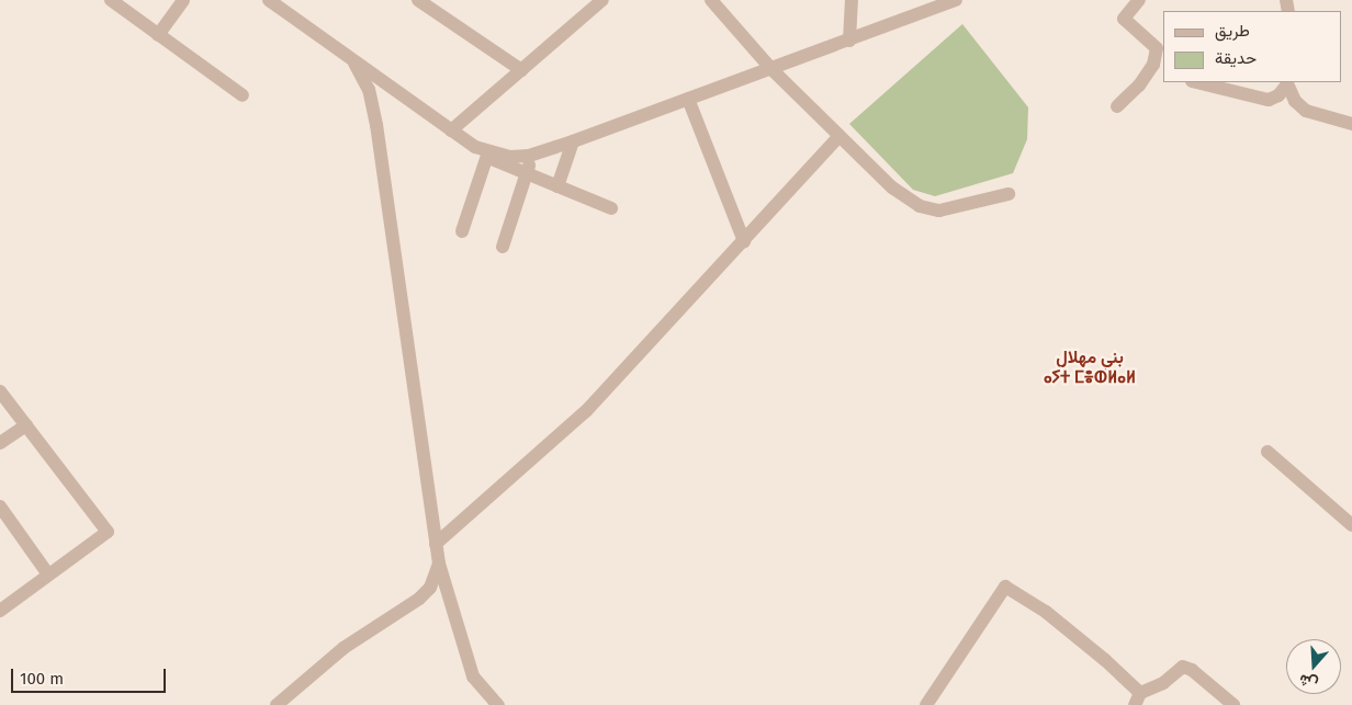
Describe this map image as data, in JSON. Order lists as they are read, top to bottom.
{
  "districts": ["بني مهلال ⴰⵢⵜ ⵎⴻⵀⵍⴰⵍ"],
  "legend": ["طريق", "حديقة"],
  "scale_bar": "100 m",
  "north": "bottom"
}
